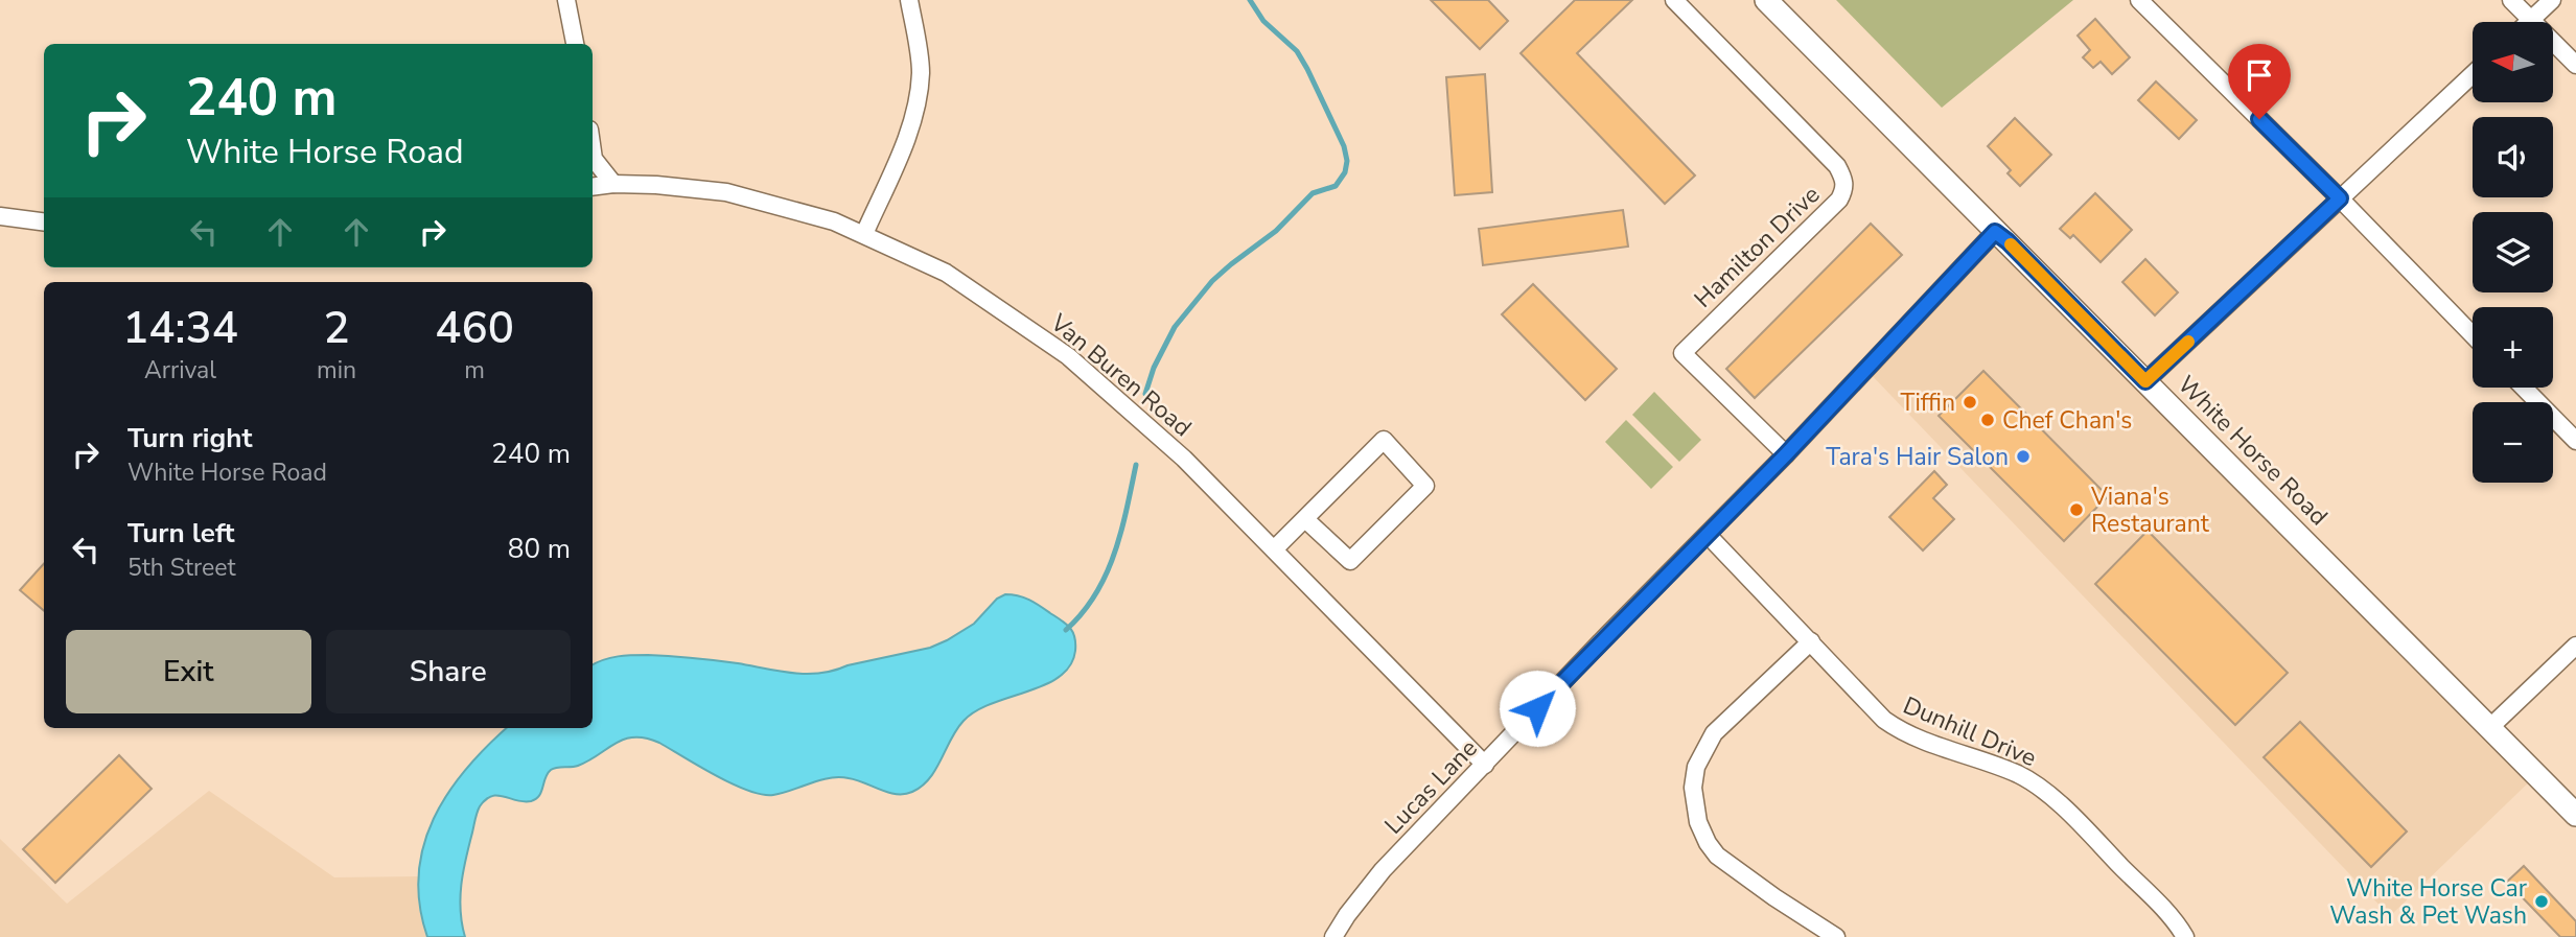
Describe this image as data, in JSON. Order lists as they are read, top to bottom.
{
  "streets": {
    "main road": ["White Horse Road"],
    "street": [
      "Hamilton Drive",
      "Van Buren Road",
      "Dunhill Drive",
      "Lucas Lane"
    ]
  },
  "crossings": [
    ["Hamilton Drive", "Lucas Lane"],
    ["Van Buren Road", "Lucas Lane"],
    ["White Horse Road", "Lucas Lane"],
    ["Dunhill Drive", "Lucas Lane"]
  ],
  "places": [
    "Tiffin",
    "Chef Chan's",
    "Tara's Hair Salon",
    "Viana's Restaurant",
    "White Horse Car Wash & Pet Wash"
  ],
  "north": "left",
  "page": {
    "map_buttons": ["+", "−"],
    "turn": ["240 m", "White Horse Road"],
    "eta": [
      "14:34",
      "Arrival",
      "2",
      "min",
      "460",
      "m"
    ],
    "list": [
      {
        "name": "Turn right",
        "note": "White Horse Road",
        "value": "240 m"
      },
      {
        "name": "Turn left",
        "note": "5th Street",
        "value": "80 m"
      }
    ],
    "buttons": ["Exit", "Share"]
  }
}
